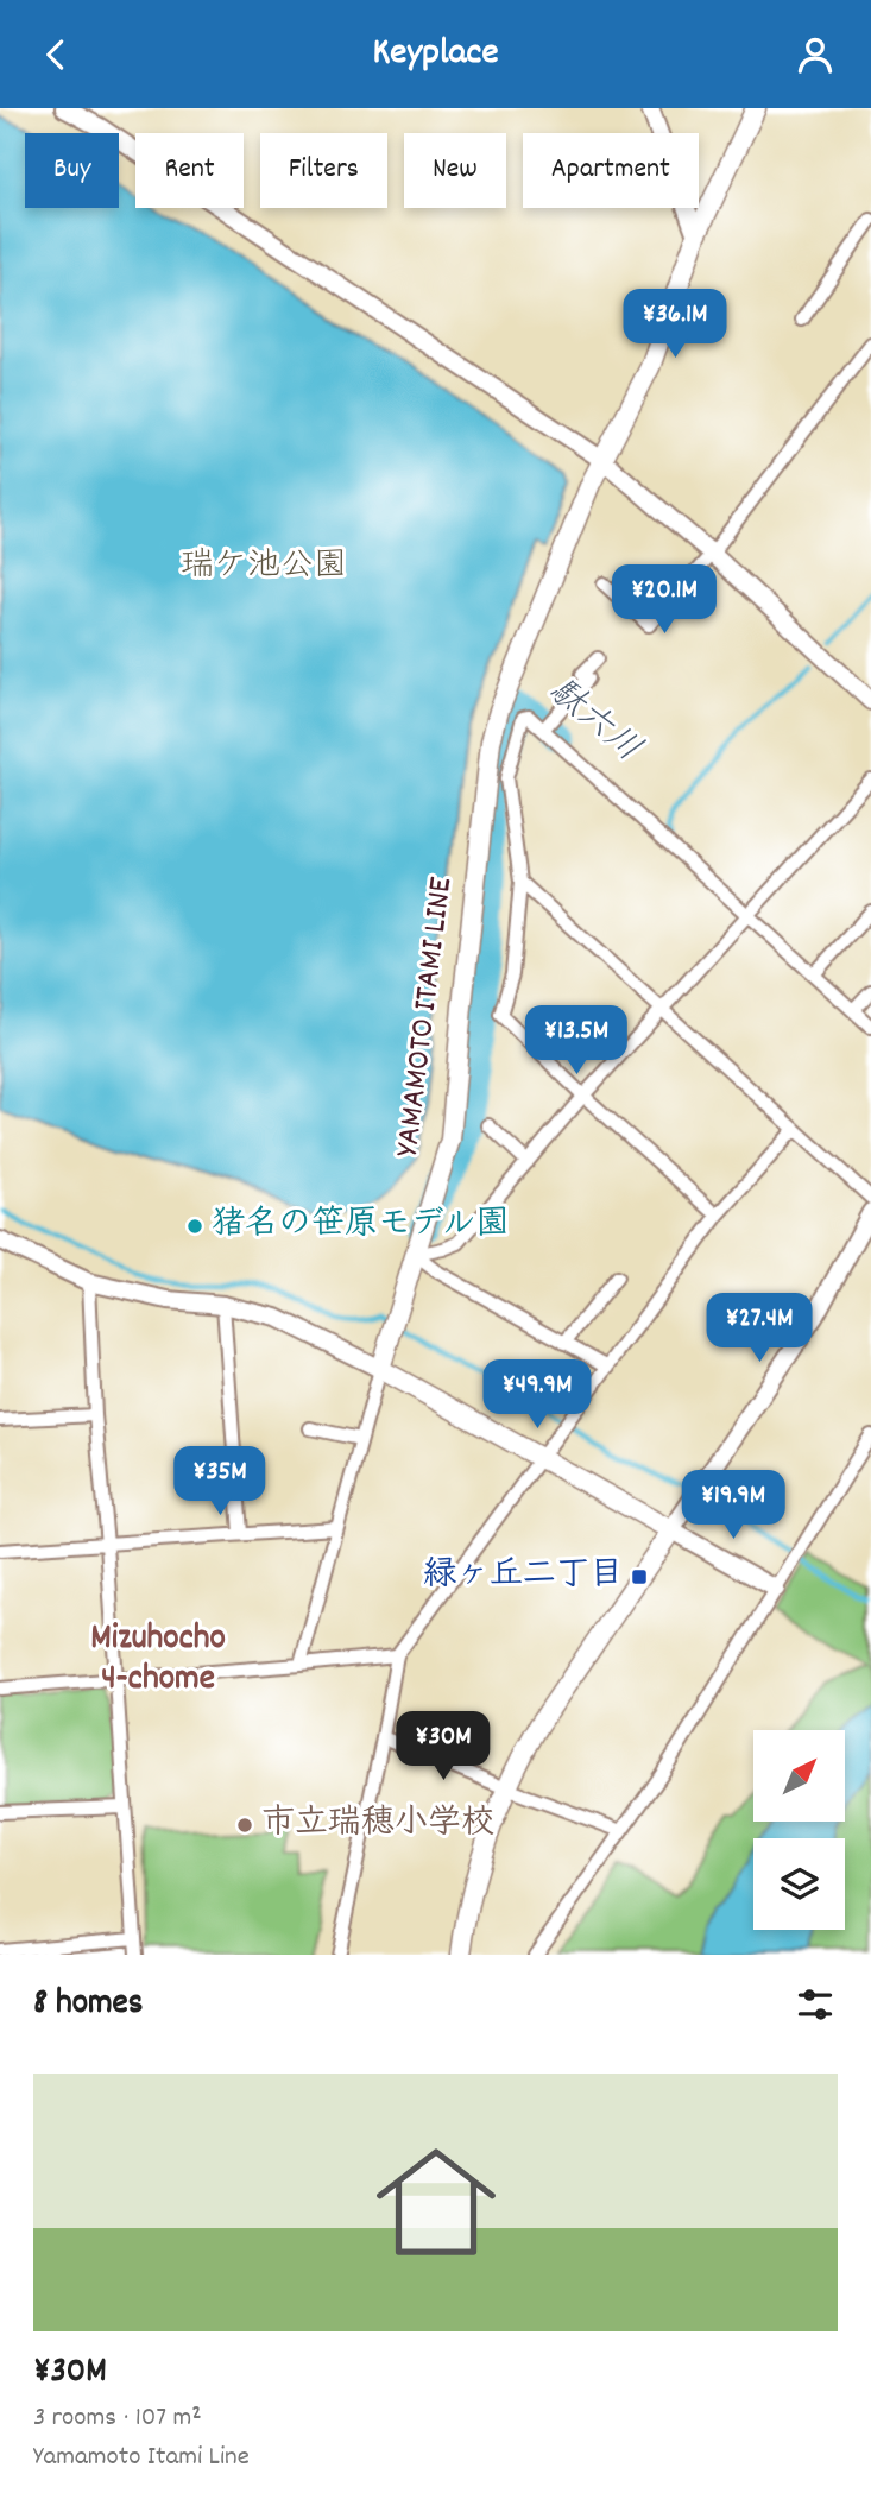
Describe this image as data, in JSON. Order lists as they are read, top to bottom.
{
  "streets": {
    "main road": ["YAMAMOTO ITAMI LINE"]
  },
  "districts": ["Mizuhocho 4-chome"],
  "water": ["駄六川"],
  "parks": ["瑞ケ池公園"],
  "places": {
    "other": ["猪名の笹原モデル園", "市立瑞穂小学校"],
    "transit": ["緑ヶ丘二丁目"]
  },
  "north": "top right",
  "page": {
    "header": "Keyplace",
    "chip": [
      "Buy",
      "Rent",
      "Filters",
      "New",
      "Apartment"
    ],
    "price": [
      "¥36.1M",
      "¥20.1M",
      "¥13.5M",
      "¥27.4M",
      "¥49.9M",
      "¥35M",
      "¥19.9M",
      "¥30M"
    ],
    "heading": "8 homes",
    "list": [
      {
        "name": "¥30M",
        "note": "3 rooms · 107 m² · Yamamoto Itami Line"
      }
    ]
  }
}
